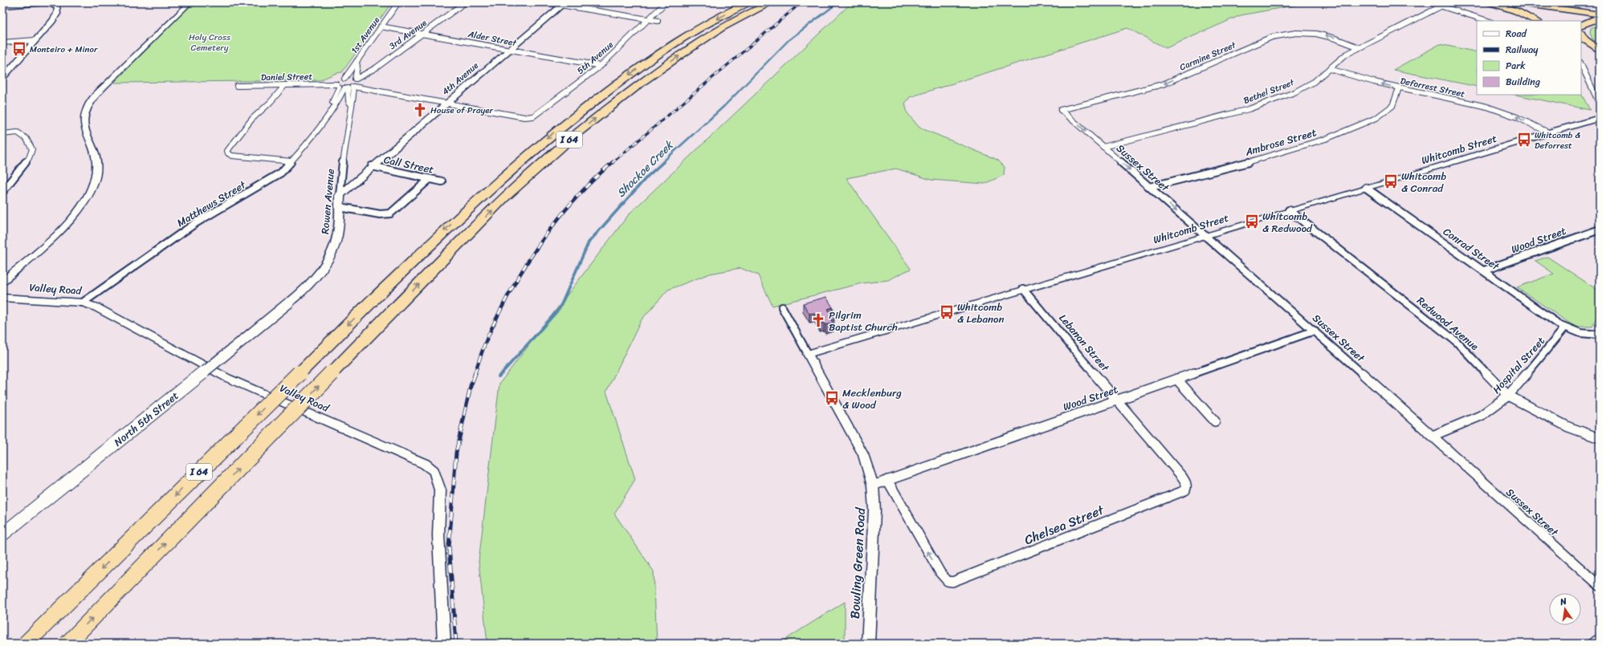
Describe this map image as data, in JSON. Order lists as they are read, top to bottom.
{
  "streets": {
    "highway": ["I 64"],
    "main road": ["4th Avenue", "Rowen Avenue", "North 5th Street"],
    "street": [
      "3rd Avenue",
      "1st Avenue",
      "Alder Street",
      "Carmine Street",
      "5th Avenue",
      "Daniel Street",
      "Deforrest Street",
      "Bethel Street",
      "Ambrose Street",
      "Whitcomb Street",
      "Call Street",
      "Sussex Street",
      "Matthews Street",
      "Wood Street",
      "Conrad Street",
      "Valley Road",
      "Redwood Avenue",
      "Lebanon Street",
      "Hospital Street",
      "Chelsea Street",
      "Bowling Green Road"
    ]
  },
  "crossings": [
    ["3rd Avenue", "1st Avenue"],
    ["3rd Avenue", "Alder Street"],
    ["3rd Avenue", "Daniel Street"],
    ["3rd Avenue", "Rowen Avenue"],
    ["3rd Avenue", "Matthews Street"],
    ["1st Avenue", "Alder Street"],
    ["1st Avenue", "Daniel Street"],
    ["1st Avenue", "Rowen Avenue"],
    ["1st Avenue", "Matthews Street"],
    ["Alder Street", "5th Avenue"],
    ["Alder Street", "4th Avenue"],
    ["Carmine Street", "Bethel Street"],
    ["Carmine Street", "Sussex Street"],
    ["5th Avenue", "4th Avenue"],
    ["Daniel Street", "Rowen Avenue"],
    ["Daniel Street", "Matthews Street"],
    ["4th Avenue", "Call Street"],
    ["4th Avenue", "Rowen Avenue"],
    ["Deforrest Street", "Bethel Street"],
    ["Deforrest Street", "Ambrose Street"],
    ["Deforrest Street", "Whitcomb Street"],
    ["Bethel Street", "Sussex Street"],
    ["Ambrose Street", "Sussex Street"],
    ["Whitcomb Street", "Sussex Street"],
    ["Whitcomb Street", "Conrad Street"],
    ["Whitcomb Street", "Redwood Avenue"],
    ["Whitcomb Street", "Lebanon Street"],
    ["Whitcomb Street", "Bowling Green Road"],
    ["Sussex Street", "Wood Street"],
    ["Sussex Street", "Hospital Street"],
    ["Rowen Avenue", "Matthews Street"],
    ["Rowen Avenue", "North 5th Street"],
    ["Matthews Street", "Valley Road"],
    ["Wood Street", "Conrad Street"],
    ["Wood Street", "Lebanon Street"],
    ["Wood Street", "Chelsea Street"],
    ["Wood Street", "Bowling Green Road"],
    ["Conrad Street", "Hospital Street"],
    ["Redwood Avenue", "Hospital Street"],
    ["Lebanon Street", "Chelsea Street"]
  ],
  "one_way": ["Carmine Street", "Deforrest Street"],
  "water": ["Shockoe Creek"],
  "parks": ["Holy Cross Cemetery"],
  "places": {
    "bus stop": [
      "Monteiro + Minor",
      "Whitcomb & Deforrest",
      "Whitcomb & Conrad",
      "Whitcomb & Redwood",
      "Whitcomb & Lebanon",
      "Mecklenburg & Wood"
    ],
    "church": ["House of Prayer", "Pilgrim Baptist Church"]
  },
  "legend": [
    "Road",
    "Railway",
    "Park",
    "Building"
  ],
  "north": "top"
}
